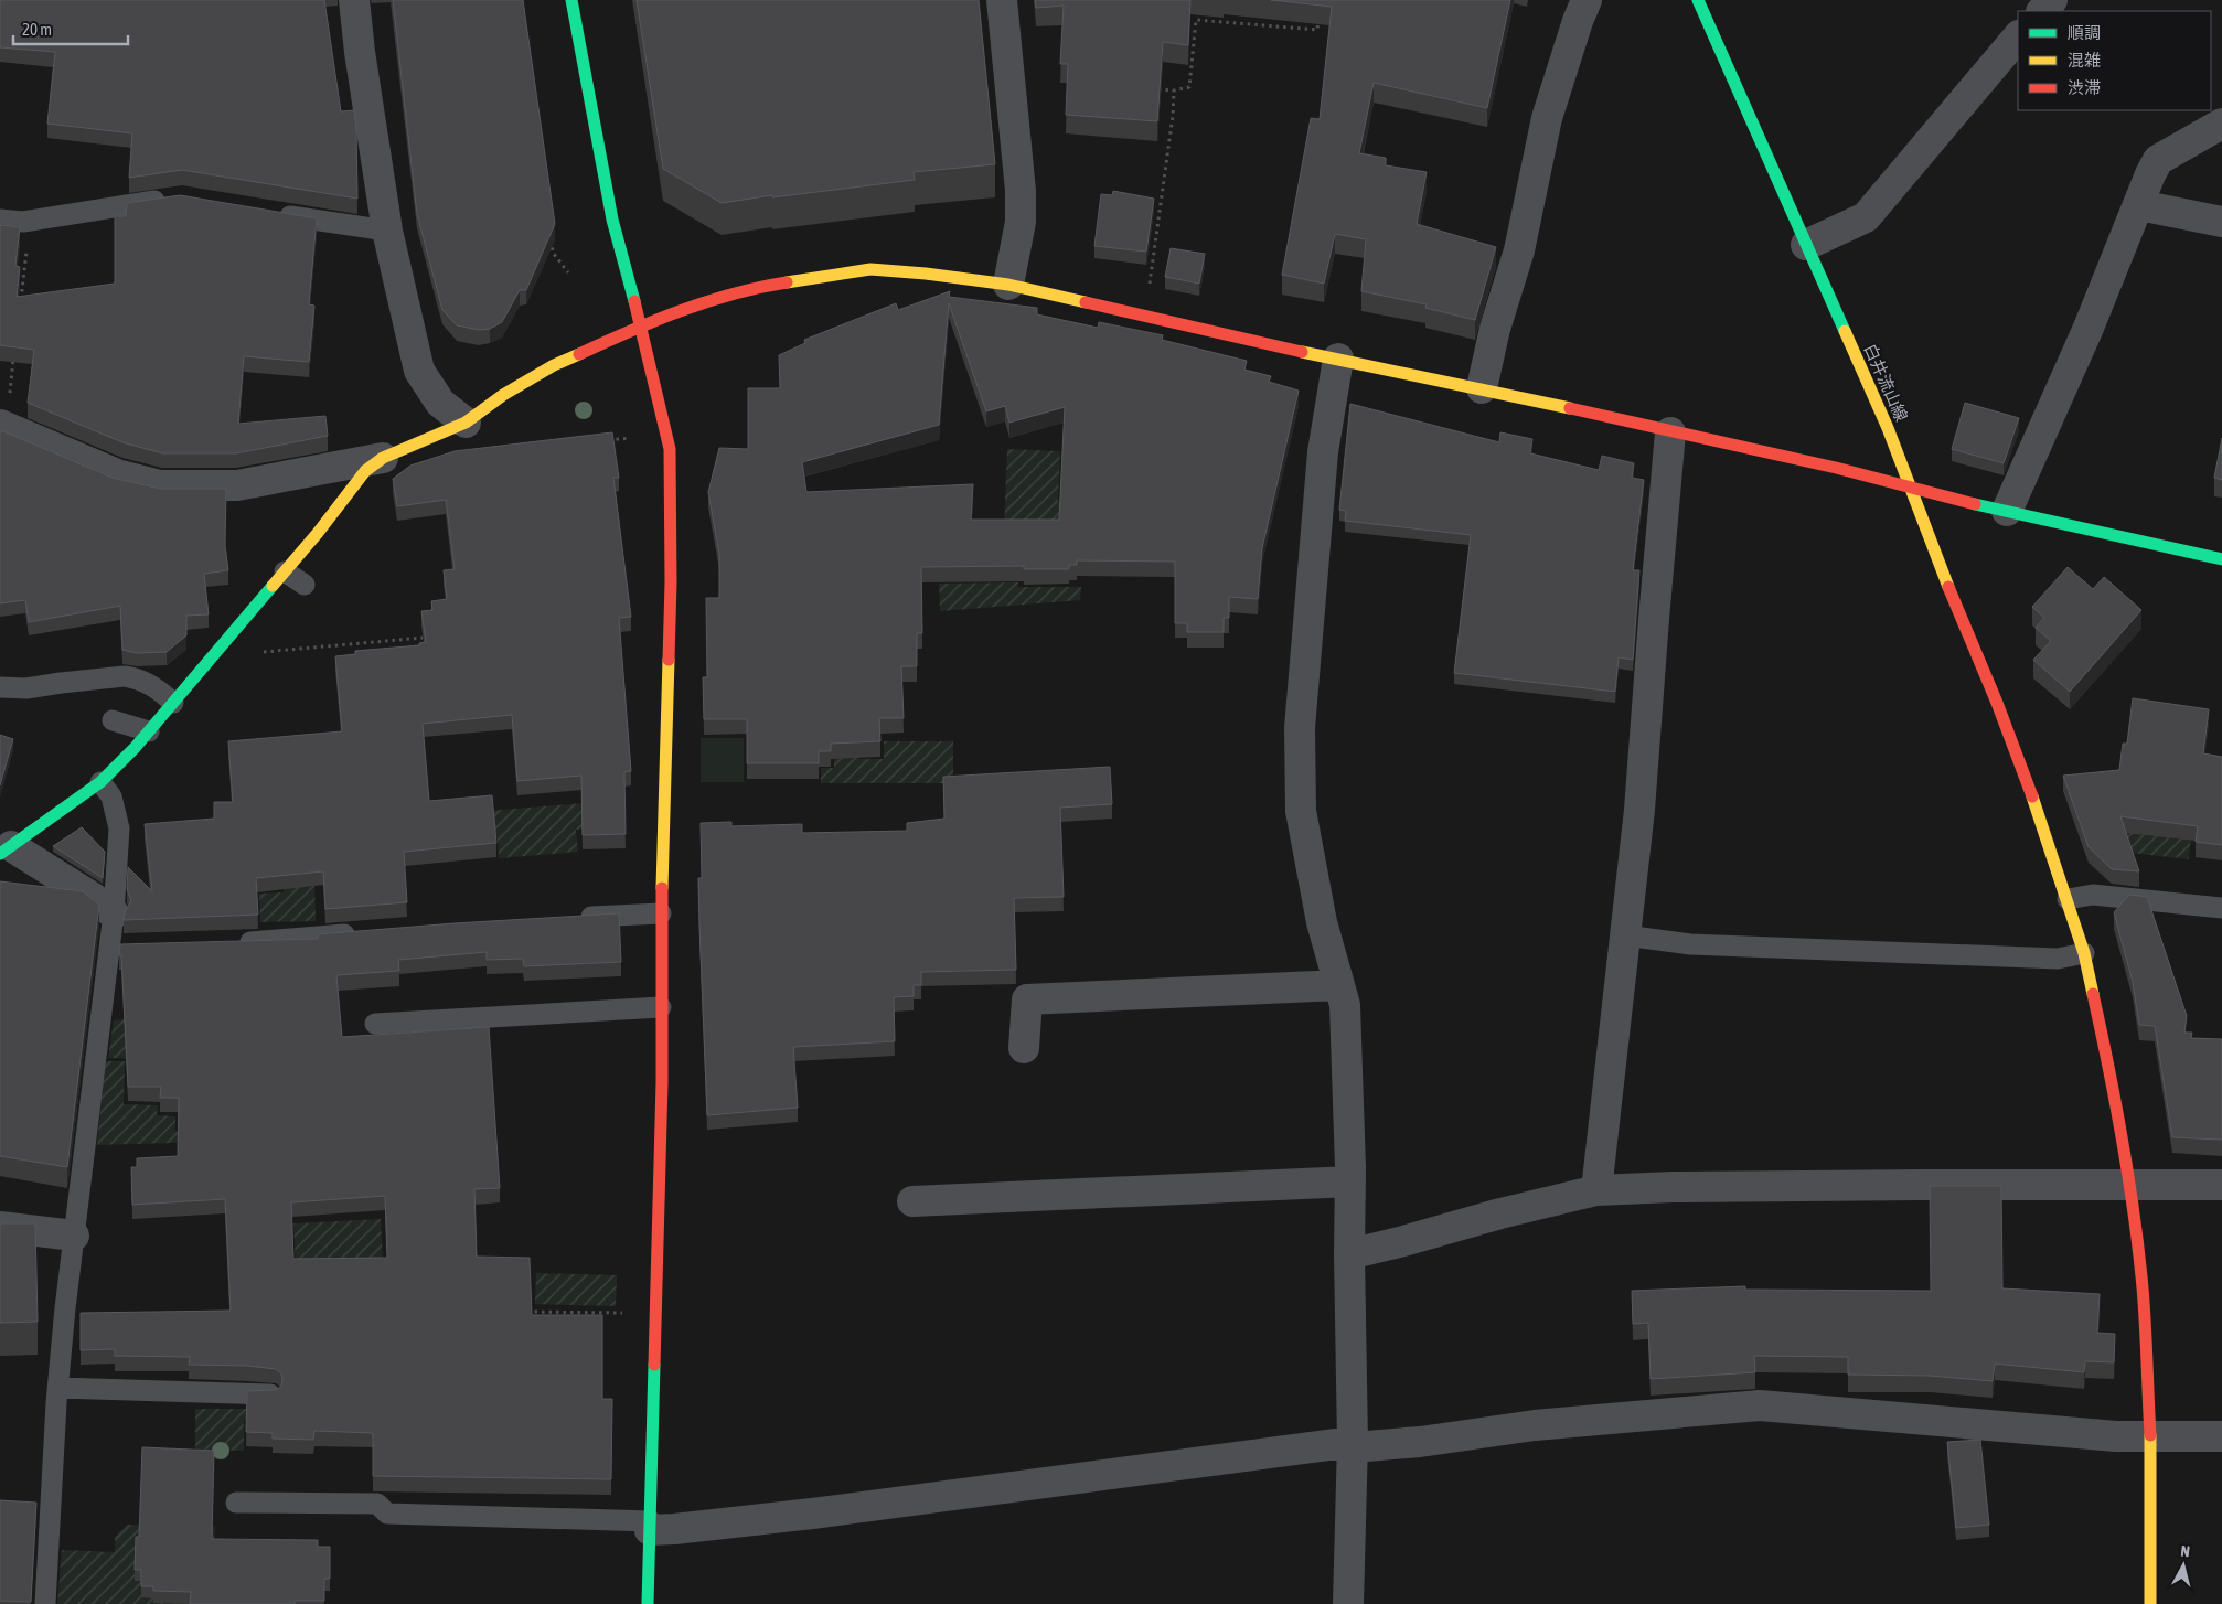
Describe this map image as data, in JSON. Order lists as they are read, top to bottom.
{
  "streets": {
    "street": ["白井流山線"]
  },
  "legend": ["順調", "混雑", "渋滞"],
  "scale_bar": "20 m",
  "north": "top"
}
